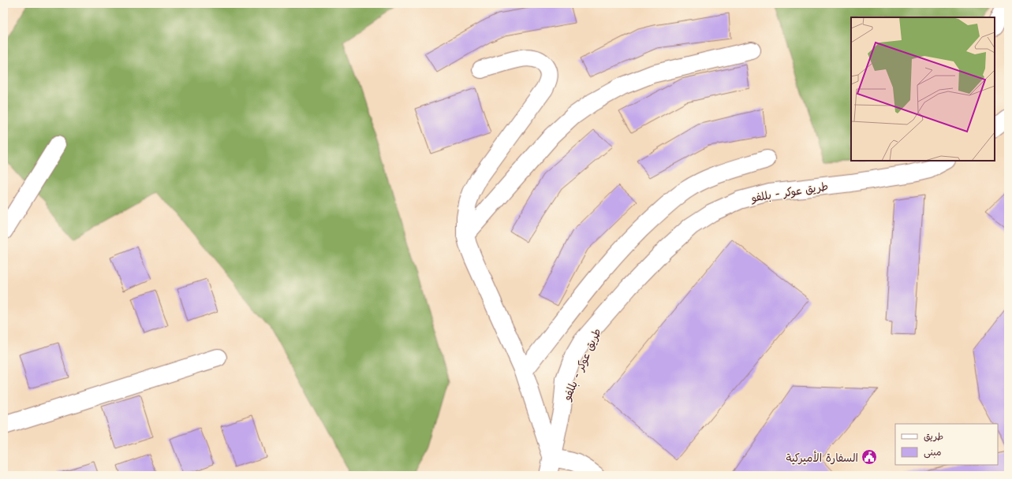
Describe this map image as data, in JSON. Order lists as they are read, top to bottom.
{
  "streets": {
    "street": ["طريق عوكر - بللفو"]
  },
  "places": {
    "public building": ["السفارة الأميركية"]
  },
  "legend": ["طريق", "مبنى"]
}
